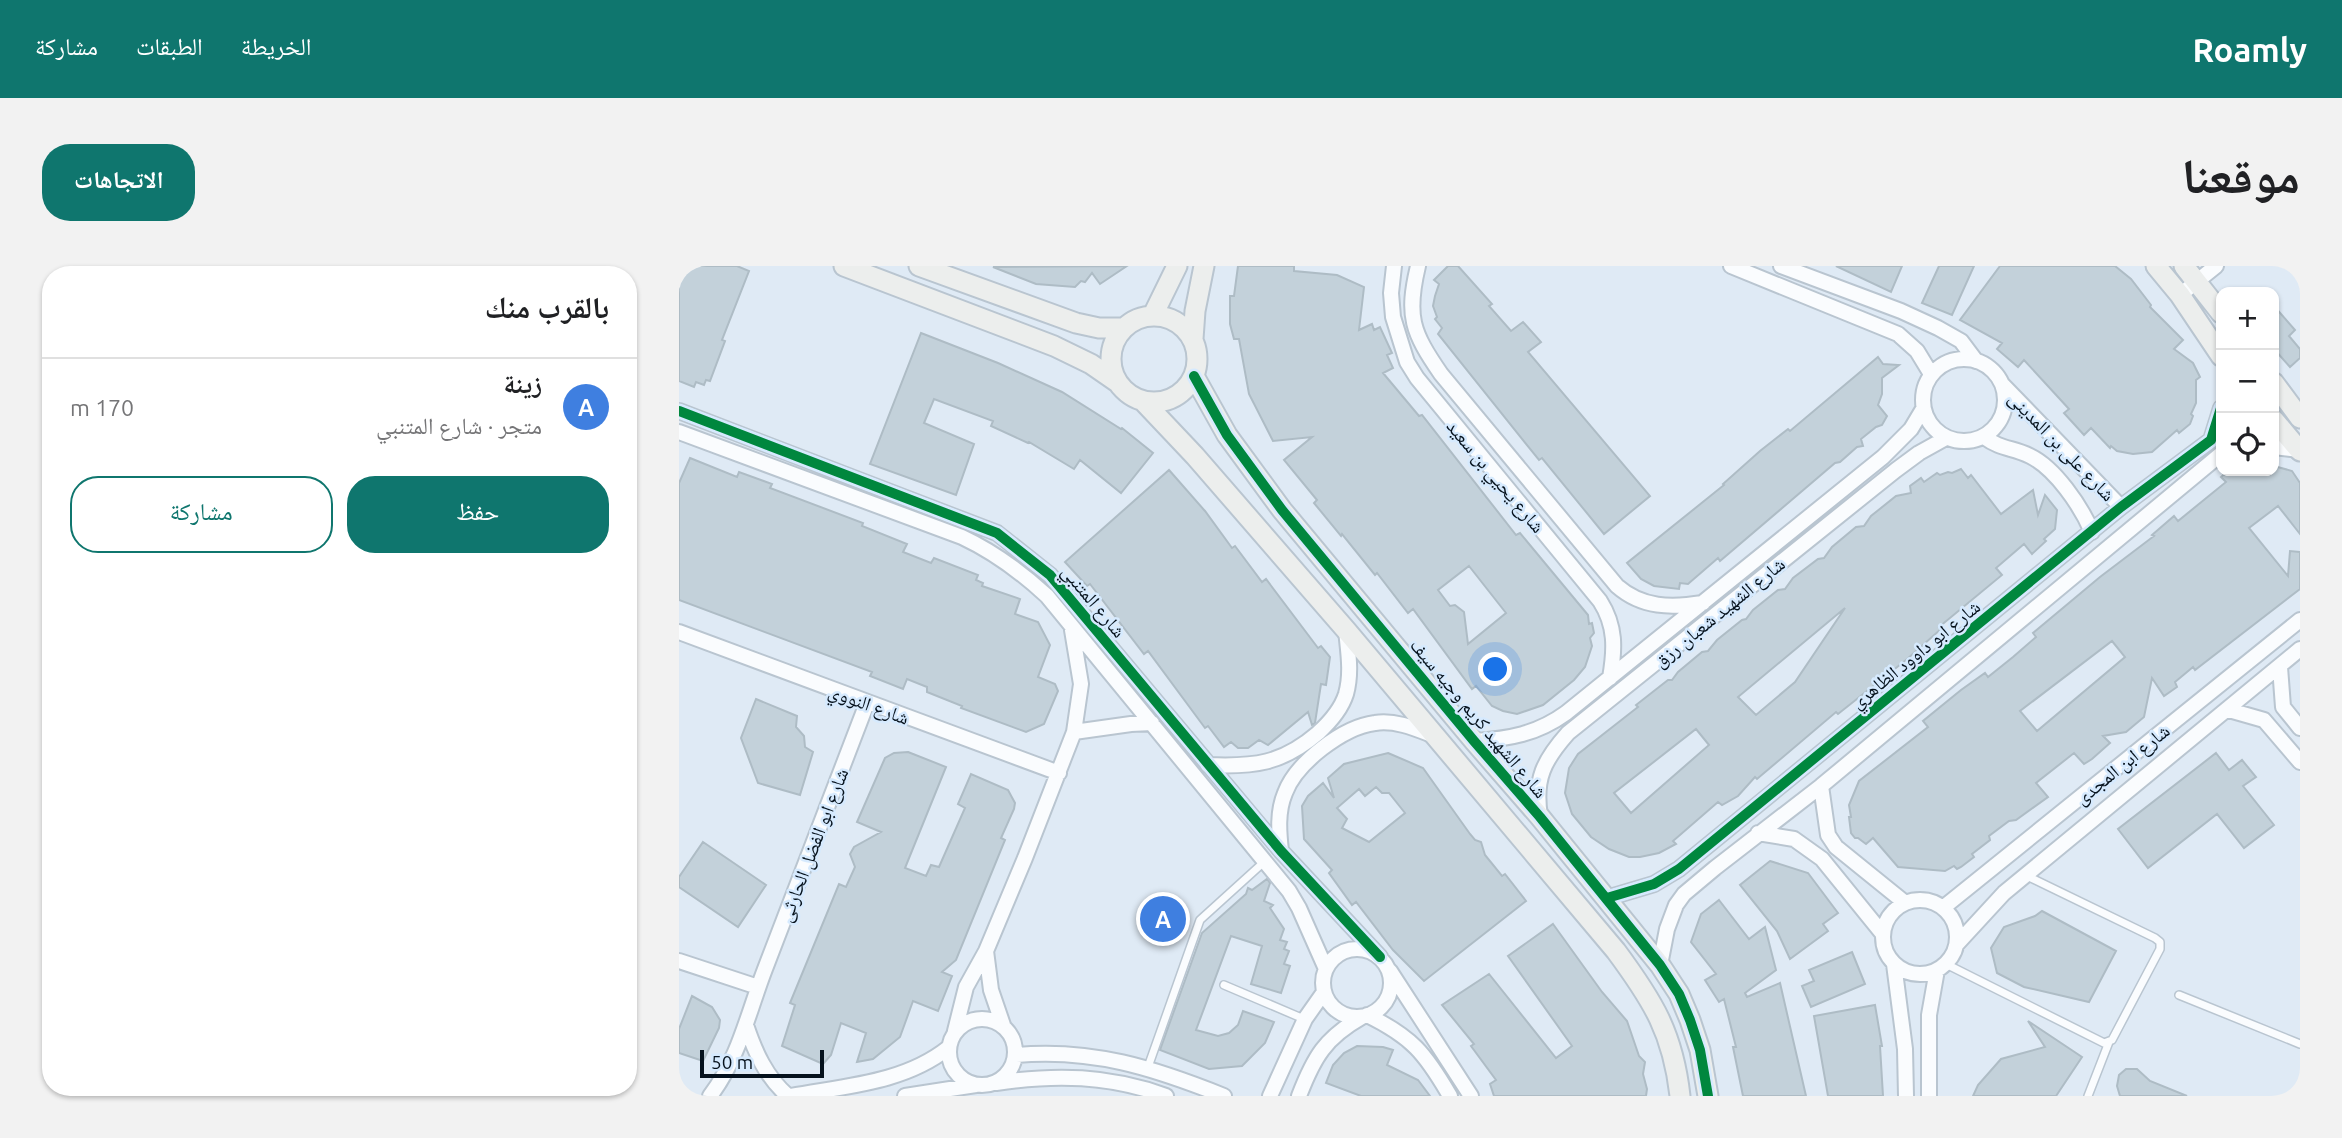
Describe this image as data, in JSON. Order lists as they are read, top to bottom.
{
  "streets": {
    "street": [
      "شارع على بن المدينى",
      "شارع يحيي بن سعيد",
      "شارع المتنبي",
      "شارع الشهيد شعبان رزق",
      "شارع ابو داوود الظاهري",
      "شارع النووي",
      "شارع الشهيد كريم وجيه سيف",
      "شارع ابن المجدى",
      "شارع ابو الفضل الحارثى"
    ]
  },
  "crossings": [
    ["شارع على بن المدينى", "شارع الشهيد شعبان رزق"],
    ["شارع على بن المدينى", "شارع ابو داوود الظاهري"],
    ["شارع يحيي بن سعيد", "شارع الشهيد شعبان رزق"],
    ["شارع الشهيد شعبان رزق", "شارع الشهيد كريم وجيه سيف"],
    ["شارع ابو داوود الظاهري", "شارع الشهيد كريم وجيه سيف"],
    ["شارع النووي", "شارع ابو الفضل الحارثى"]
  ],
  "scale_bar": "50 m",
  "page": {
    "header": "Roamly",
    "nav": ["الخريطة", "الطبقات", "مشاركة"],
    "title": "موقعنا",
    "buttons": [
      "الاتجاهات",
      ["حفظ", "مشاركة"]
    ],
    "heading": "بالقرب منك",
    "map_buttons": ["+", "−"],
    "list": [
      {
        "mark": "A",
        "name": "زينة",
        "note": "متجر · شارع المتنبي",
        "value": "170 m"
      }
    ],
    "pins": "A",
    "scale": "50 m"
  }
}
